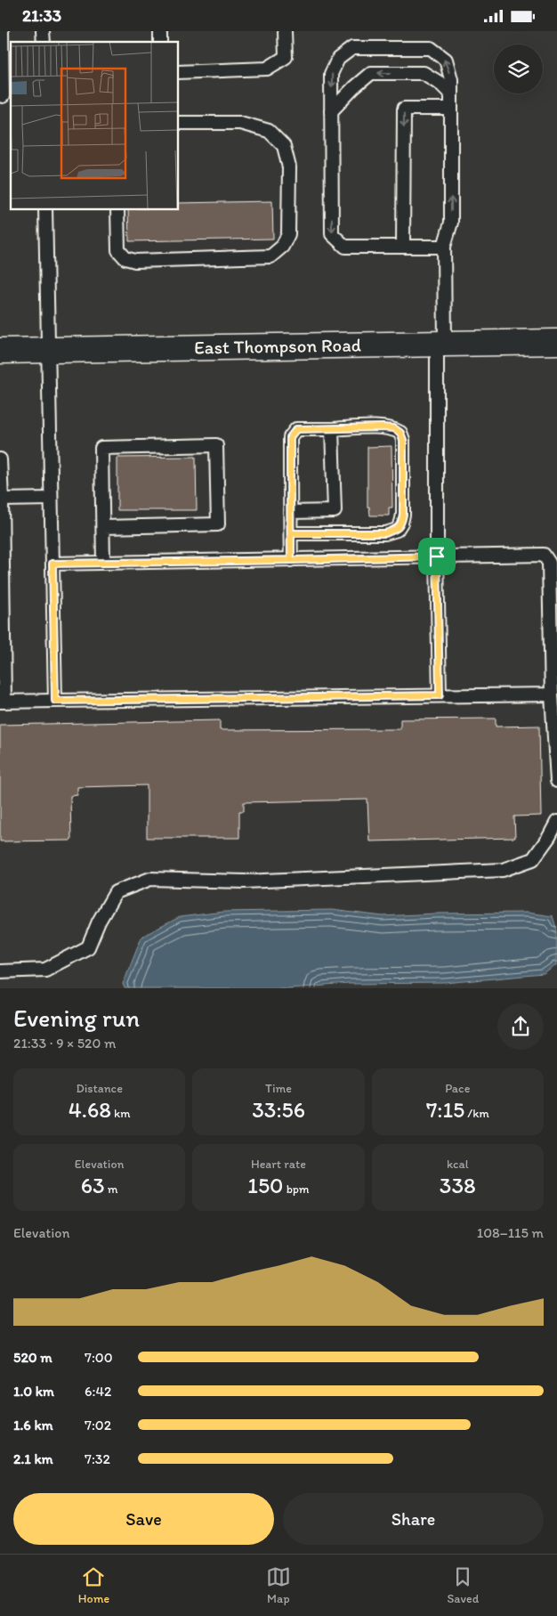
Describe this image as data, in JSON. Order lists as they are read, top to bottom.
{
  "streets": {
    "main road": ["East Thompson Road"]
  },
  "page": {
    "status": "21:33",
    "heading": ["Evening run", "21:33 · 9 × 520 m"],
    "stats": [
      ["Distance", "4.68 km"],
      ["Time", "33:56"],
      ["Pace", "7:15 /km"],
      ["Elevation", "63 m"],
      ["Heart rate", "150 bpm"],
      ["kcal", "338"]
    ],
    "chart": ["Elevation", "108–115 m"],
    "list": [
      {
        "name": "520 m",
        "note": "7:00"
      },
      {
        "name": "1.0 km",
        "note": "6:42"
      },
      {
        "name": "1.6 km",
        "note": "7:02"
      },
      {
        "name": "2.1 km",
        "note": "7:32"
      }
    ],
    "buttons": ["Save", "Share"],
    "tabs": ["Home", "Map", "Saved"]
  }
}
